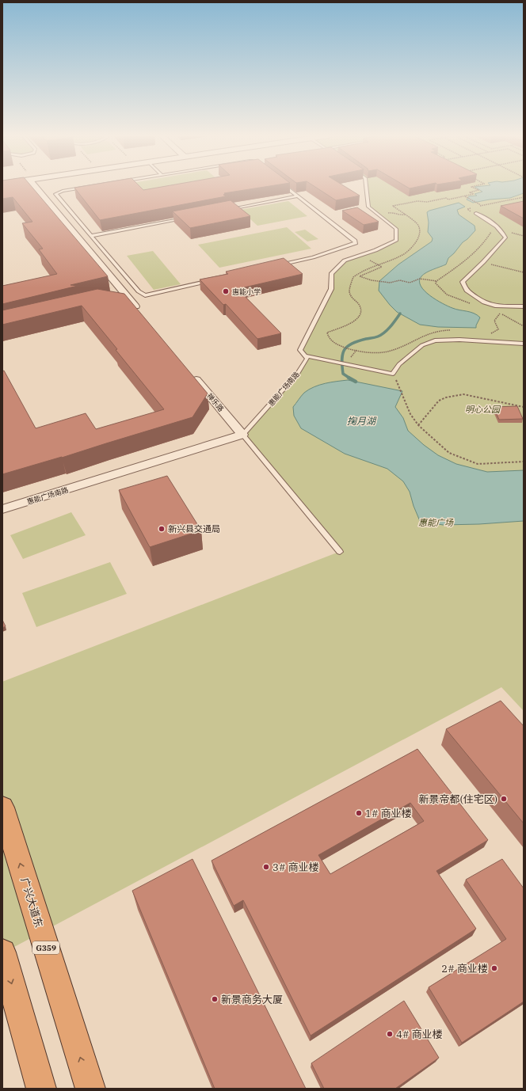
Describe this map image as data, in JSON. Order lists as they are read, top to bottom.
{
  "streets": {
    "highway": ["广兴大道东", "G359"],
    "street": ["惠能广场南路", "禅乐路"]
  },
  "crossings": [
    ["惠能广场南路", "禅乐路"]
  ],
  "water": ["掬月湖"],
  "parks": ["明心公园", "惠能广场"],
  "places": [
    "惠能小学",
    "新兴县交通局",
    "新景帝都(住宅区)",
    "1# 商业楼",
    "3# 商业楼",
    "2# 商业楼",
    "新景商务大厦",
    "4# 商业楼"
  ]
}
